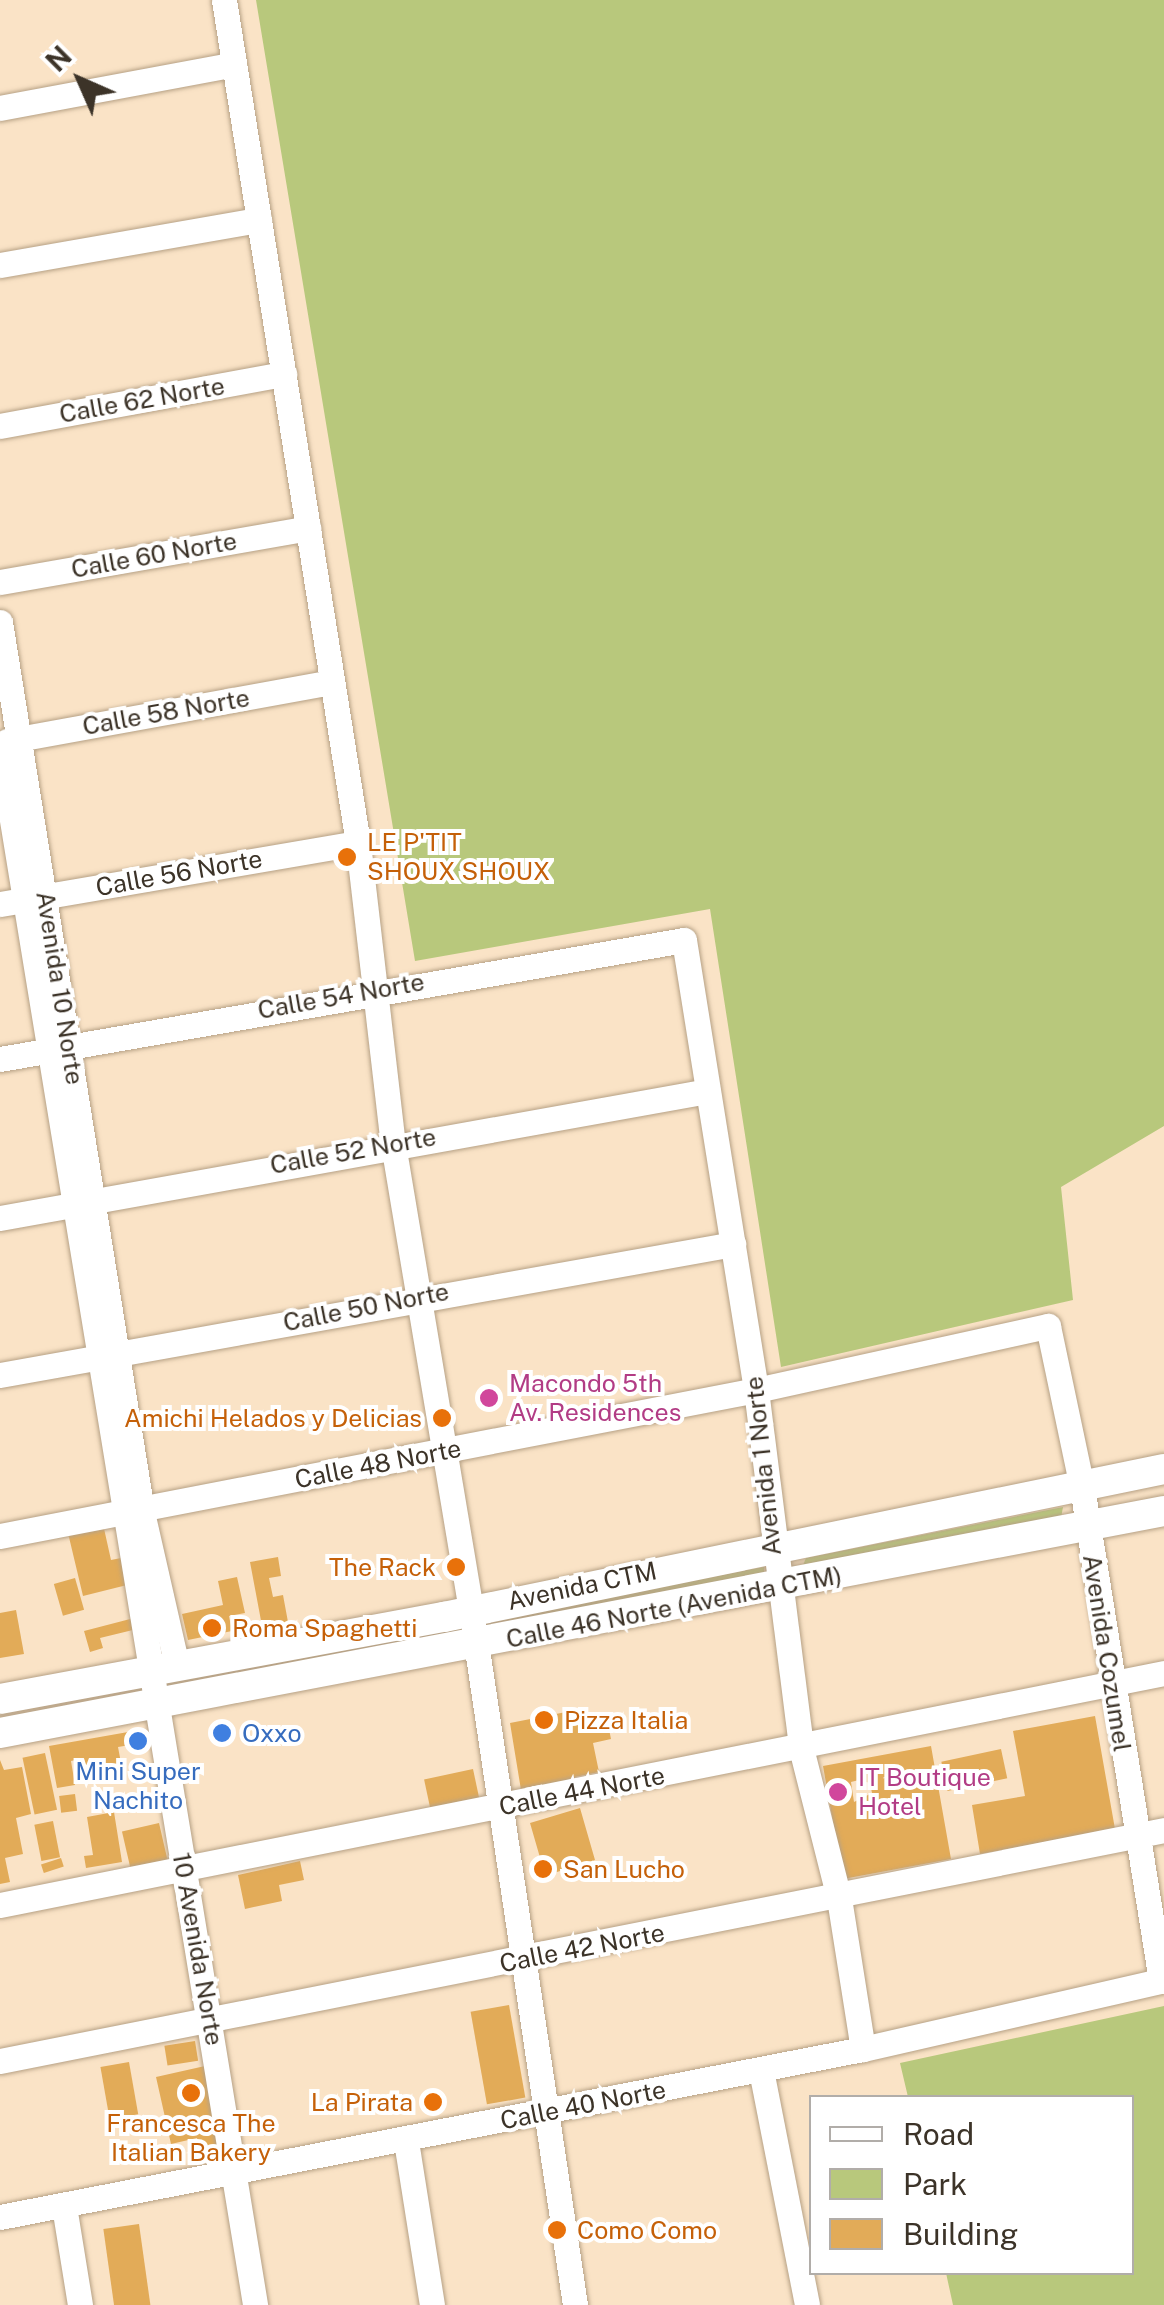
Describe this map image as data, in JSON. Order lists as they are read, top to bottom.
{
  "streets": {
    "main road": ["Avenida CTM", "Calle 46 Norte (Avenida CTM)"],
    "street": [
      "Calle 62 Norte",
      "Calle 60 Norte",
      "Calle 58 Norte",
      "Calle 56 Norte",
      "Avenida 10 Norte",
      "Calle 54 Norte",
      "Calle 52 Norte",
      "Calle 50 Norte",
      "Calle 48 Norte",
      "Avenida 1 Norte",
      "Avenida Cozumel",
      "Calle 44 Norte",
      "Calle 42 Norte",
      "10 Avenida Norte",
      "Calle 40 Norte"
    ]
  },
  "crossings": [
    ["Calle 58 Norte", "Avenida 10 Norte"],
    ["Calle 56 Norte", "Avenida 10 Norte"],
    ["Avenida 10 Norte", "Calle 54 Norte"],
    ["Avenida 10 Norte", "Calle 52 Norte"],
    ["Avenida 10 Norte", "Calle 50 Norte"],
    ["Avenida 10 Norte", "10 Avenida Norte"],
    ["Calle 54 Norte", "Avenida 1 Norte"],
    ["Calle 52 Norte", "Avenida 1 Norte"],
    ["Calle 50 Norte", "Avenida 1 Norte"],
    ["Calle 50 Norte", "10 Avenida Norte"],
    ["Calle 48 Norte", "Avenida 1 Norte"],
    ["Calle 48 Norte", "Avenida Cozumel"],
    ["Calle 48 Norte", "10 Avenida Norte"],
    ["Avenida 1 Norte", "Avenida CTM"],
    ["Avenida 1 Norte", "Calle 46 Norte (Avenida CTM)"],
    ["Avenida 1 Norte", "Calle 44 Norte"],
    ["Avenida 1 Norte", "Calle 42 Norte"],
    ["Avenida 1 Norte", "Calle 40 Norte"],
    ["Avenida CTM", "Calle 46 Norte (Avenida CTM)"],
    ["Avenida CTM", "Avenida Cozumel"],
    ["Avenida CTM", "10 Avenida Norte"],
    ["Calle 46 Norte (Avenida CTM)", "Avenida Cozumel"],
    ["Calle 46 Norte (Avenida CTM)", "10 Avenida Norte"],
    ["Avenida Cozumel", "Calle 44 Norte"],
    ["Avenida Cozumel", "Calle 42 Norte"],
    ["Avenida Cozumel", "Calle 40 Norte"],
    ["Calle 44 Norte", "10 Avenida Norte"],
    ["Calle 42 Norte", "10 Avenida Norte"],
    ["10 Avenida Norte", "Calle 40 Norte"]
  ],
  "places": [
    "LE P'TIT SHOUX SHOUX",
    "Macondo 5th Av. Residences",
    "Amichi Helados y Delicias",
    "The Rack",
    "Roma Spaghetti",
    "Pizza Italia",
    "Oxxo",
    "Mini Super Nachito",
    "IT Boutique Hotel",
    "San Lucho",
    "Francesca The Italian Bakery",
    "La Pirata",
    "Como Como"
  ],
  "legend": ["Road", "Park", "Building"],
  "north": "top left"
}
